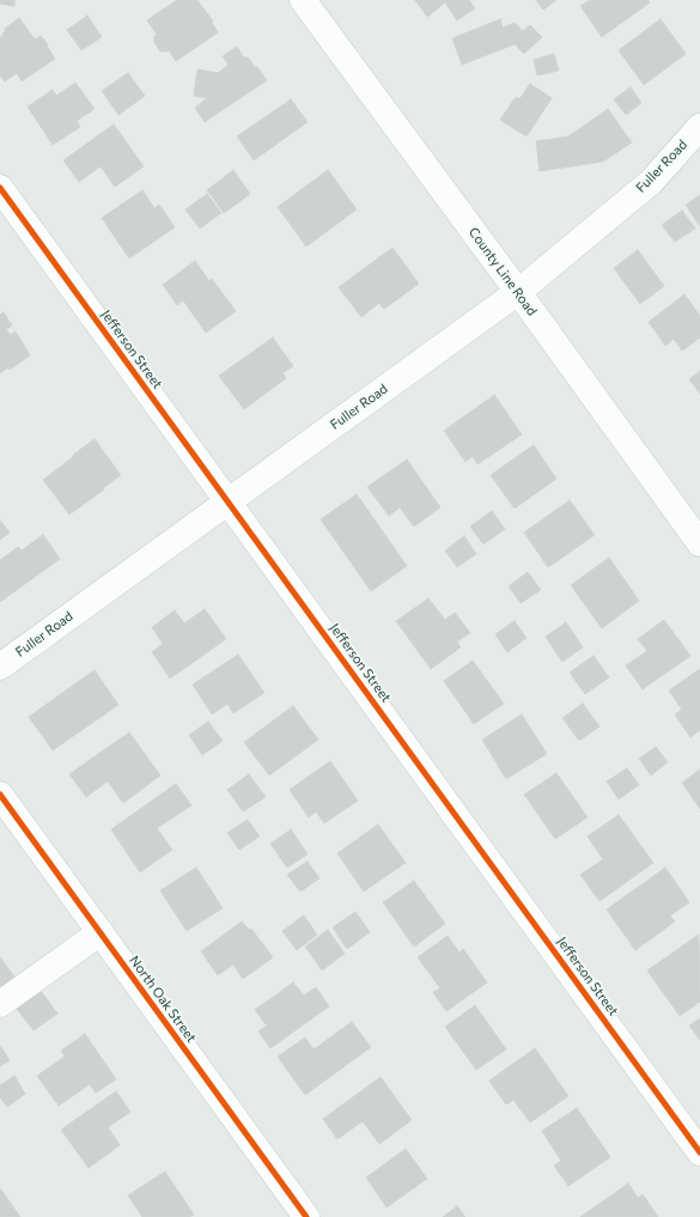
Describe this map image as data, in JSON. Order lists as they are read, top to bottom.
{
  "streets": {
    "street": [
      "Fuller Road",
      "County Line Road",
      "Jefferson Street",
      "North Oak Street"
    ]
  },
  "crossings": [
    ["Fuller Road", "County Line Road"],
    ["Fuller Road", "Jefferson Street"]
  ]
}
